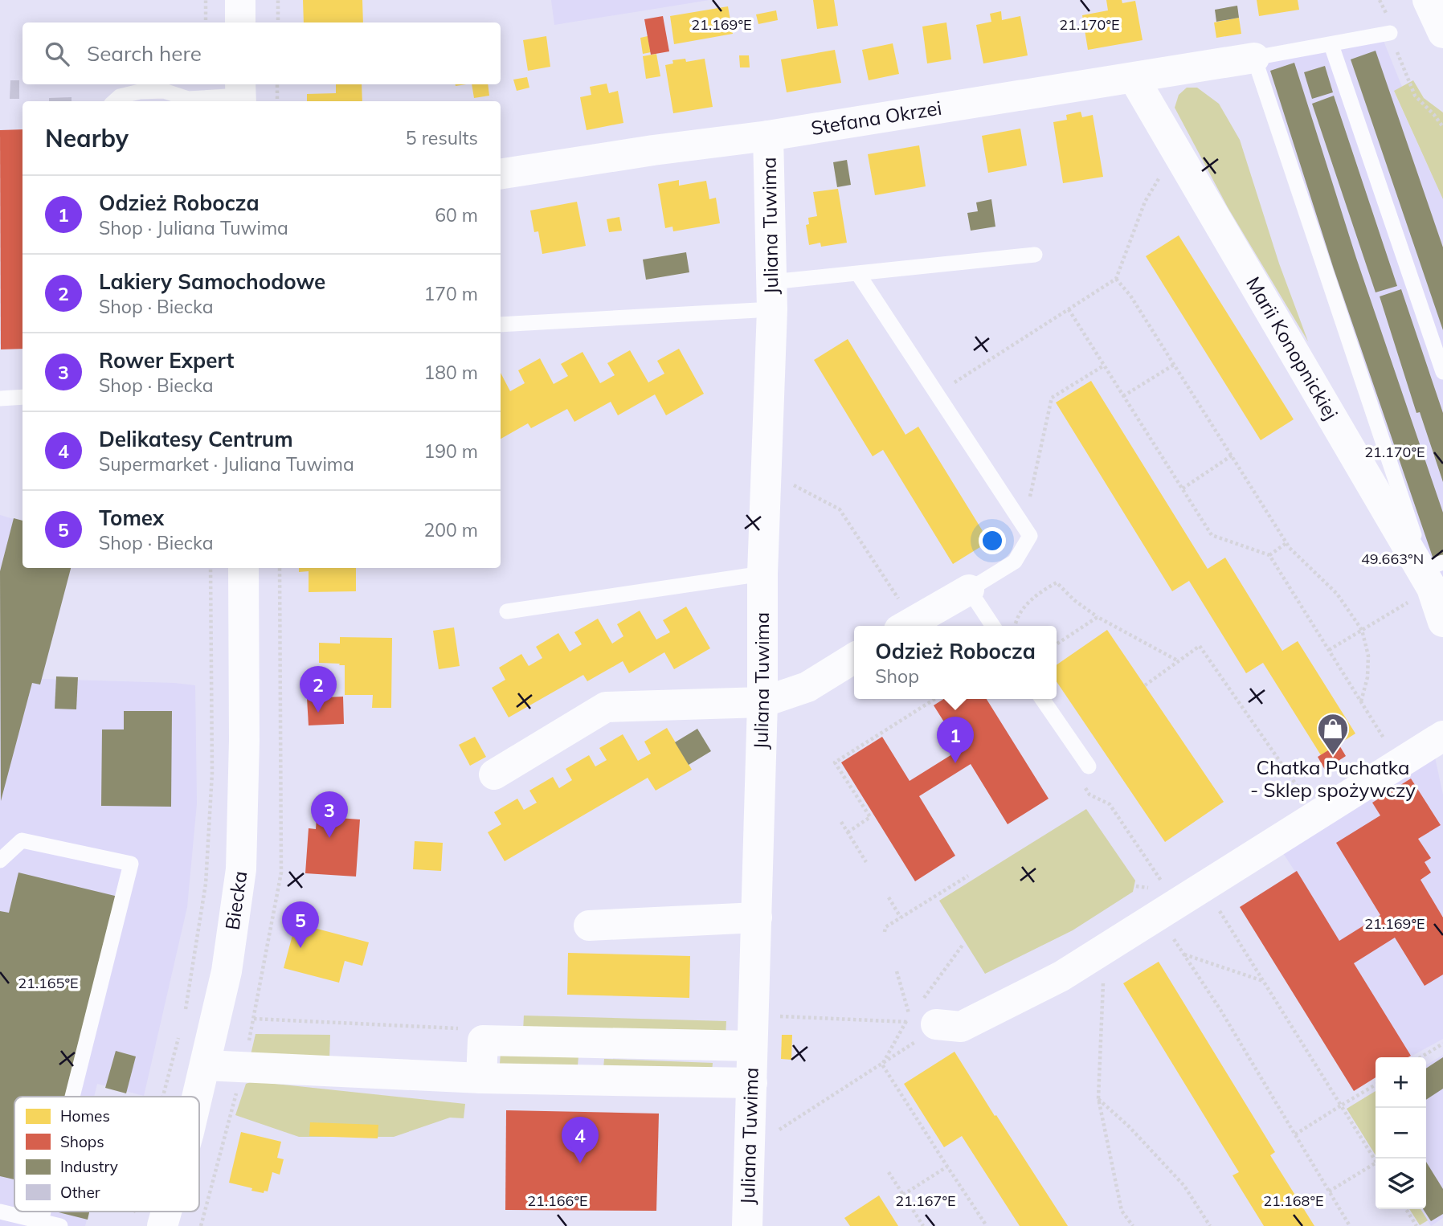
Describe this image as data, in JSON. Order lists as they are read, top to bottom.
{
  "streets": {
    "street": [
      "Stefana Okrzei",
      "Juliana Tuwima",
      "Marii Konopnickiej",
      "Biecka"
    ]
  },
  "crossings": [
    ["Stefana Okrzei", "Juliana Tuwima"],
    ["Stefana Okrzei", "Marii Konopnickiej"]
  ],
  "places": {
    "shop": ["Chatka Puchatka - Sklep spożywczy"]
  },
  "legend": [
    "Homes",
    "Shops",
    "Industry",
    "Other"
  ],
  "page": {
    "search": "Search here",
    "heading": ["Nearby", "5 results"],
    "list": [
      {
        "mark": "1",
        "name": "Odzież Robocza",
        "note": "Shop · Juliana Tuwima",
        "value": "60 m"
      },
      {
        "mark": "2",
        "name": "Lakiery Samochodowe",
        "note": "Shop · Biecka",
        "value": "170 m"
      },
      {
        "mark": "3",
        "name": "Rower Expert",
        "note": "Shop · Biecka",
        "value": "180 m"
      },
      {
        "mark": "4",
        "name": "Delikatesy Centrum",
        "note": "Supermarket · Juliana Tuwima",
        "value": "190 m"
      },
      {
        "mark": "5",
        "name": "Tomex",
        "note": "Shop · Biecka",
        "value": "200 m"
      }
    ],
    "popup": ["Odzież Robocza", "Shop"],
    "pins": [
      "2",
      "1",
      "3",
      "5",
      "4"
    ],
    "map_buttons": ["+", "−"]
  },
  "coordinates": [
    "21.169°E",
    "21.170°E",
    "49.663°N",
    "21.165°E",
    "21.166°E",
    "21.167°E",
    "21.168°E"
  ]
}
